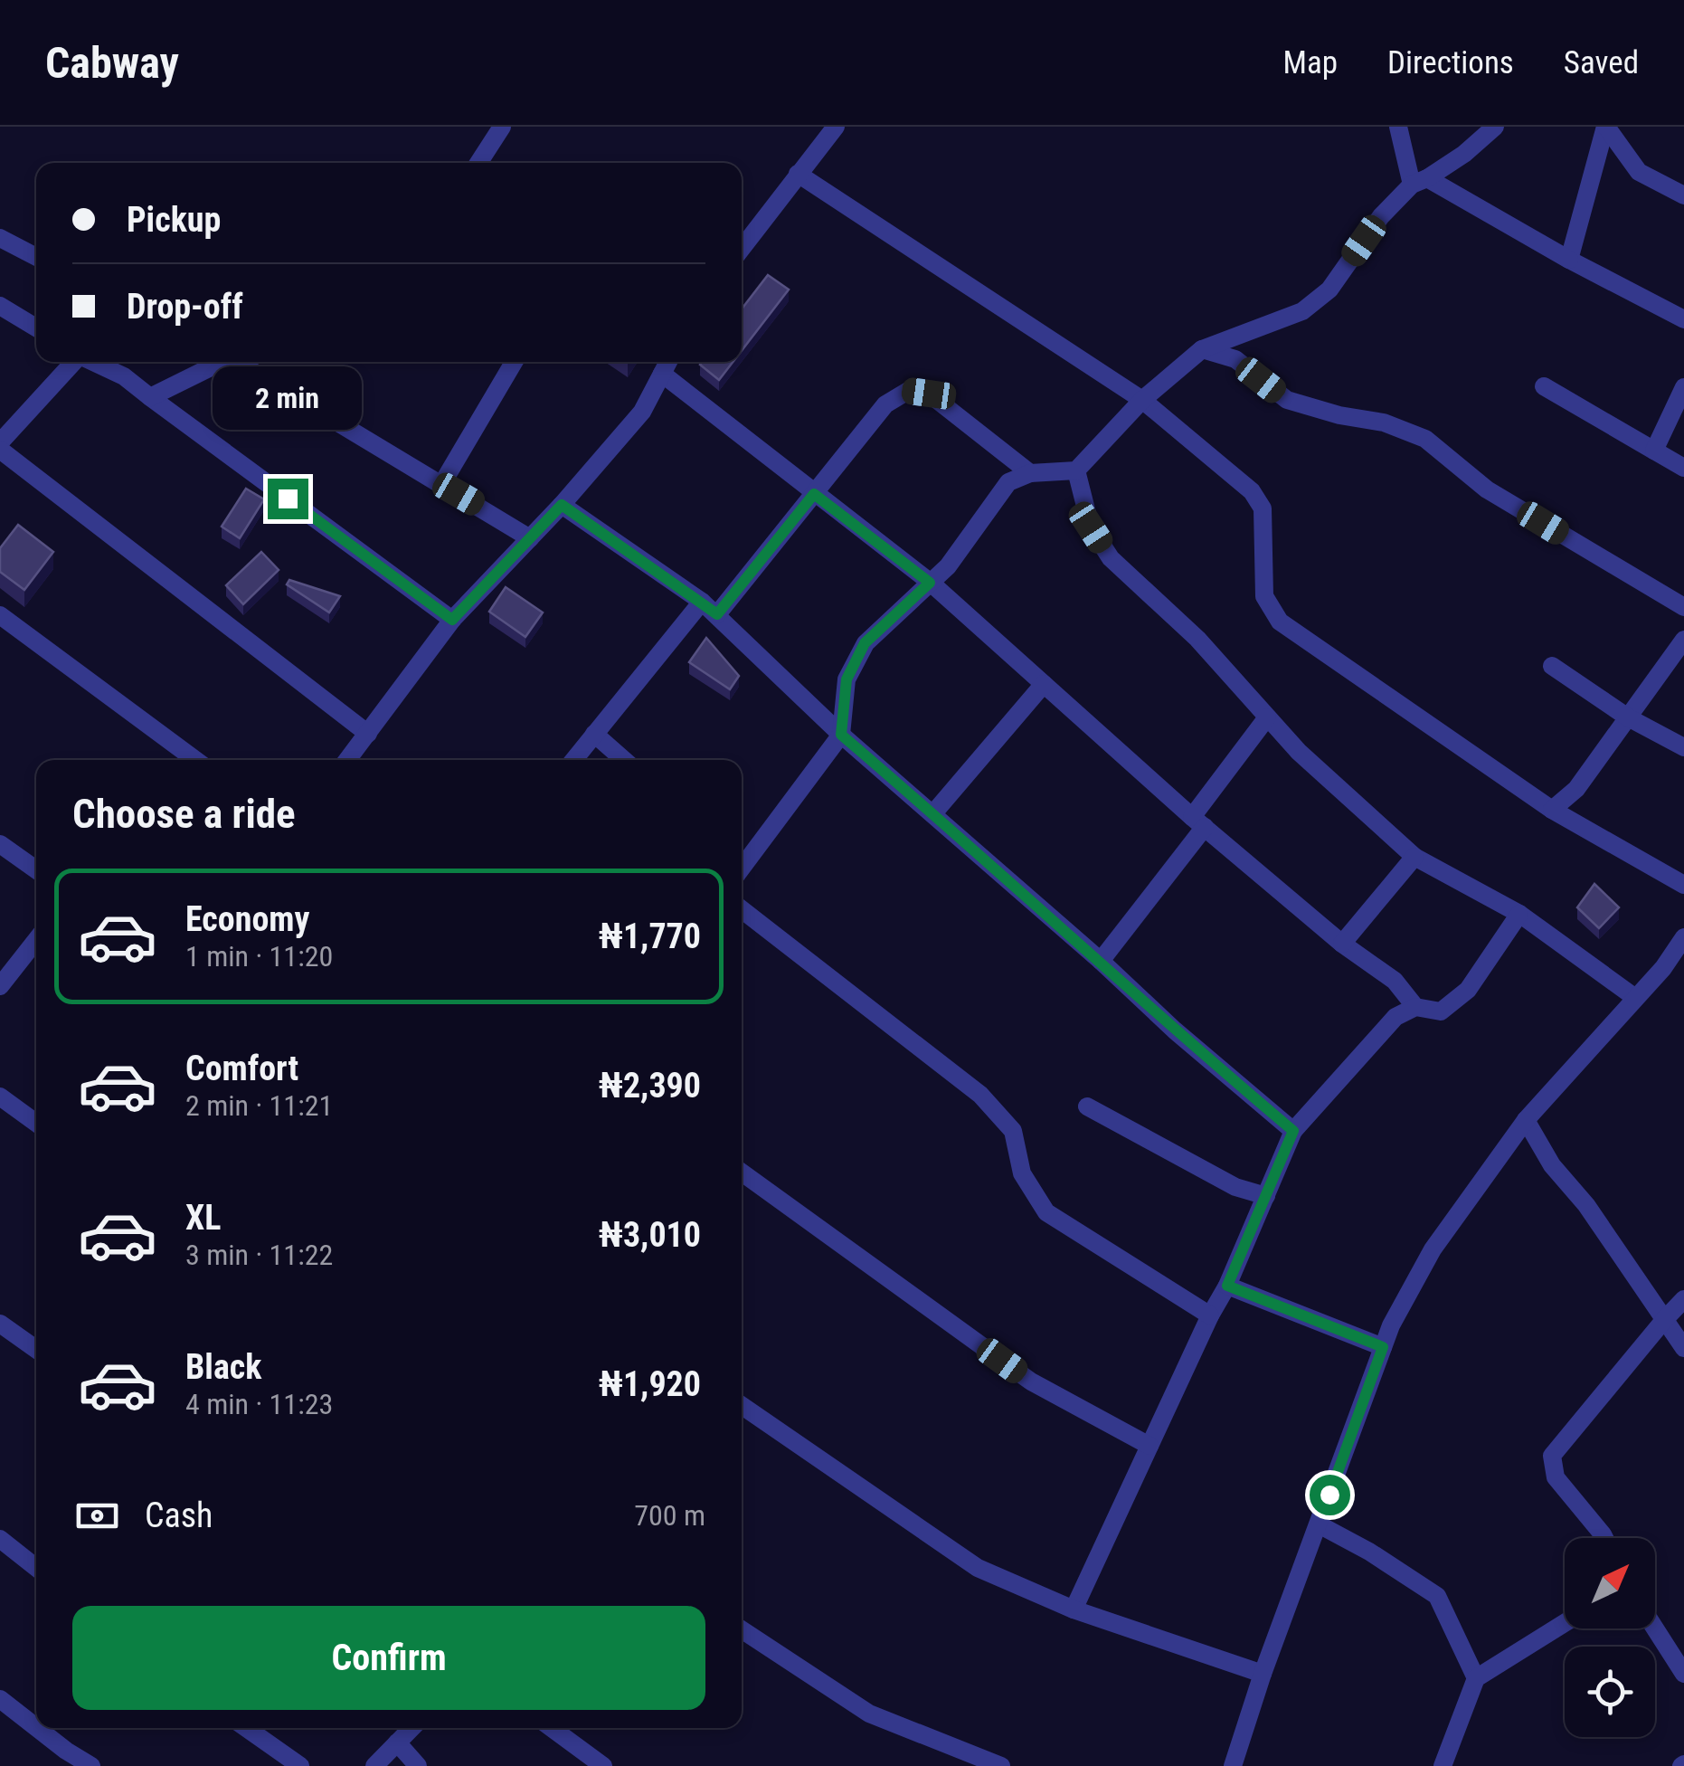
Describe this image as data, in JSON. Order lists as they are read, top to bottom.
{
  "north": "top right",
  "page": {
    "header": "Cabway",
    "nav": ["Map", "Directions", "Saved"],
    "banner": ["Pickup", "Drop-off"],
    "bubble": "2 min",
    "heading": "Choose a ride",
    "list": [
      {
        "name": "Economy",
        "note": "1 min · 11:20",
        "value": "₦1,770"
      },
      {
        "name": "Comfort",
        "note": "2 min · 11:21",
        "value": "₦2,390"
      },
      {
        "name": "XL",
        "note": "3 min · 11:22",
        "value": "₦3,010"
      },
      {
        "name": "Black",
        "note": "4 min · 11:23",
        "value": "₦1,920"
      }
    ],
    "pay": ["Cash", "700 m"],
    "buttons": "Confirm"
  }
}
